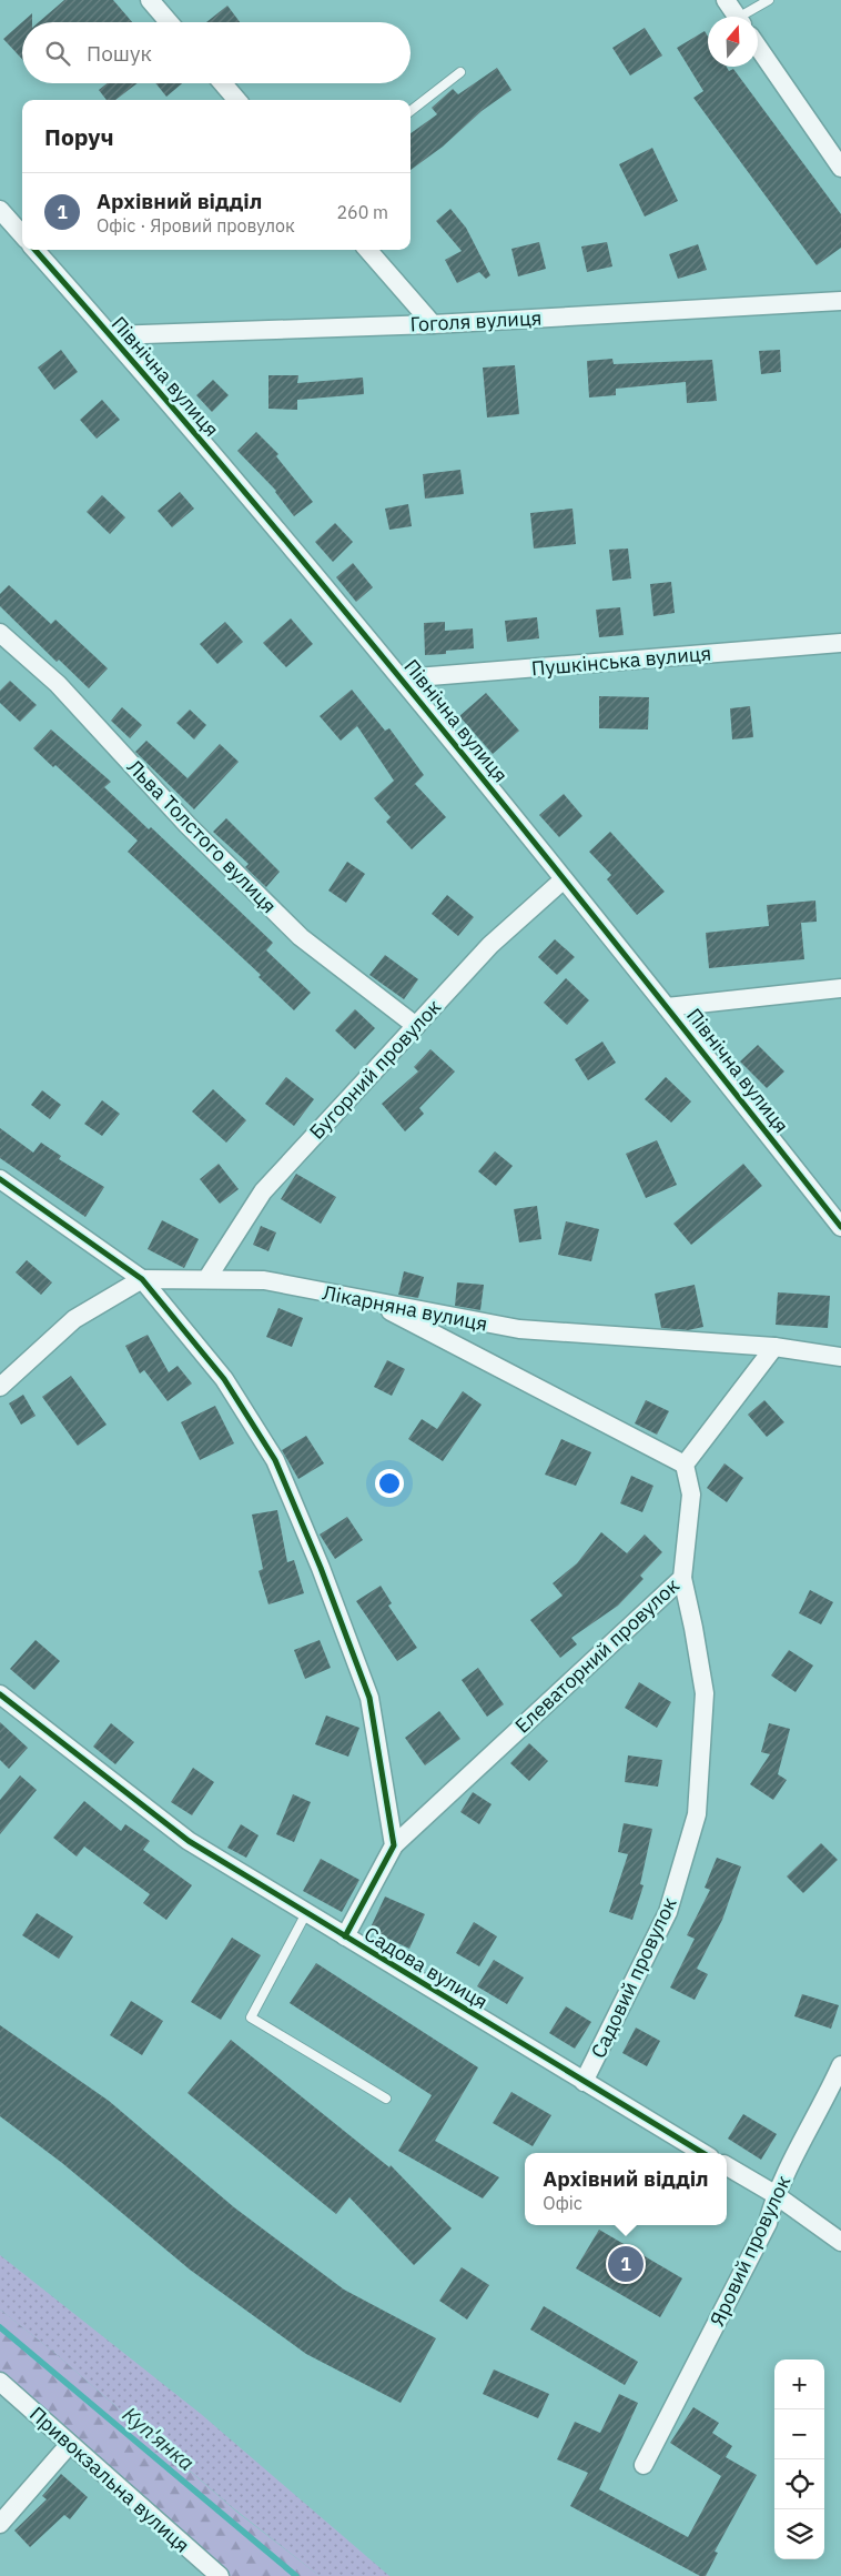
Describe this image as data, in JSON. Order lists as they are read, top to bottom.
{
  "streets": {
    "street": [
      "Гоголя вулиця",
      "Північна вулиця",
      "Пушкінська вулиця",
      "Льва Толстого вулиця",
      "Бугорний провулок",
      "Лікарняна вулиця",
      "Елеваторний провулок",
      "Садова вулиця",
      "Садовий провулок",
      "Яровий провулок",
      "Привокзальна вулиця"
    ]
  },
  "crossings": [
    ["Гоголя вулиця", "Північна вулиця"],
    ["Північна вулиця", "Пушкінська вулиця"],
    ["Північна вулиця", "Бугорний провулок"],
    ["Льва Толстого вулиця", "Бугорний провулок"],
    ["Бугорний провулок", "Лікарняна вулиця"],
    ["Елеваторний провулок", "Садова вулиця"],
    ["Елеваторний провулок", "Садовий провулок"],
    ["Садова вулиця", "Садовий провулок"]
  ],
  "water": ["Куп'янка"],
  "north": "top",
  "page": {
    "search": "Пошук",
    "heading": "Поруч",
    "list": [
      {
        "mark": "1",
        "name": "Архівний відділ",
        "note": "Офіс · Яровий провулок",
        "value": "260 m"
      }
    ],
    "popup": ["Архівний відділ", "Офіс"],
    "pins": "1",
    "map_buttons": ["+", "−"]
  }
}
